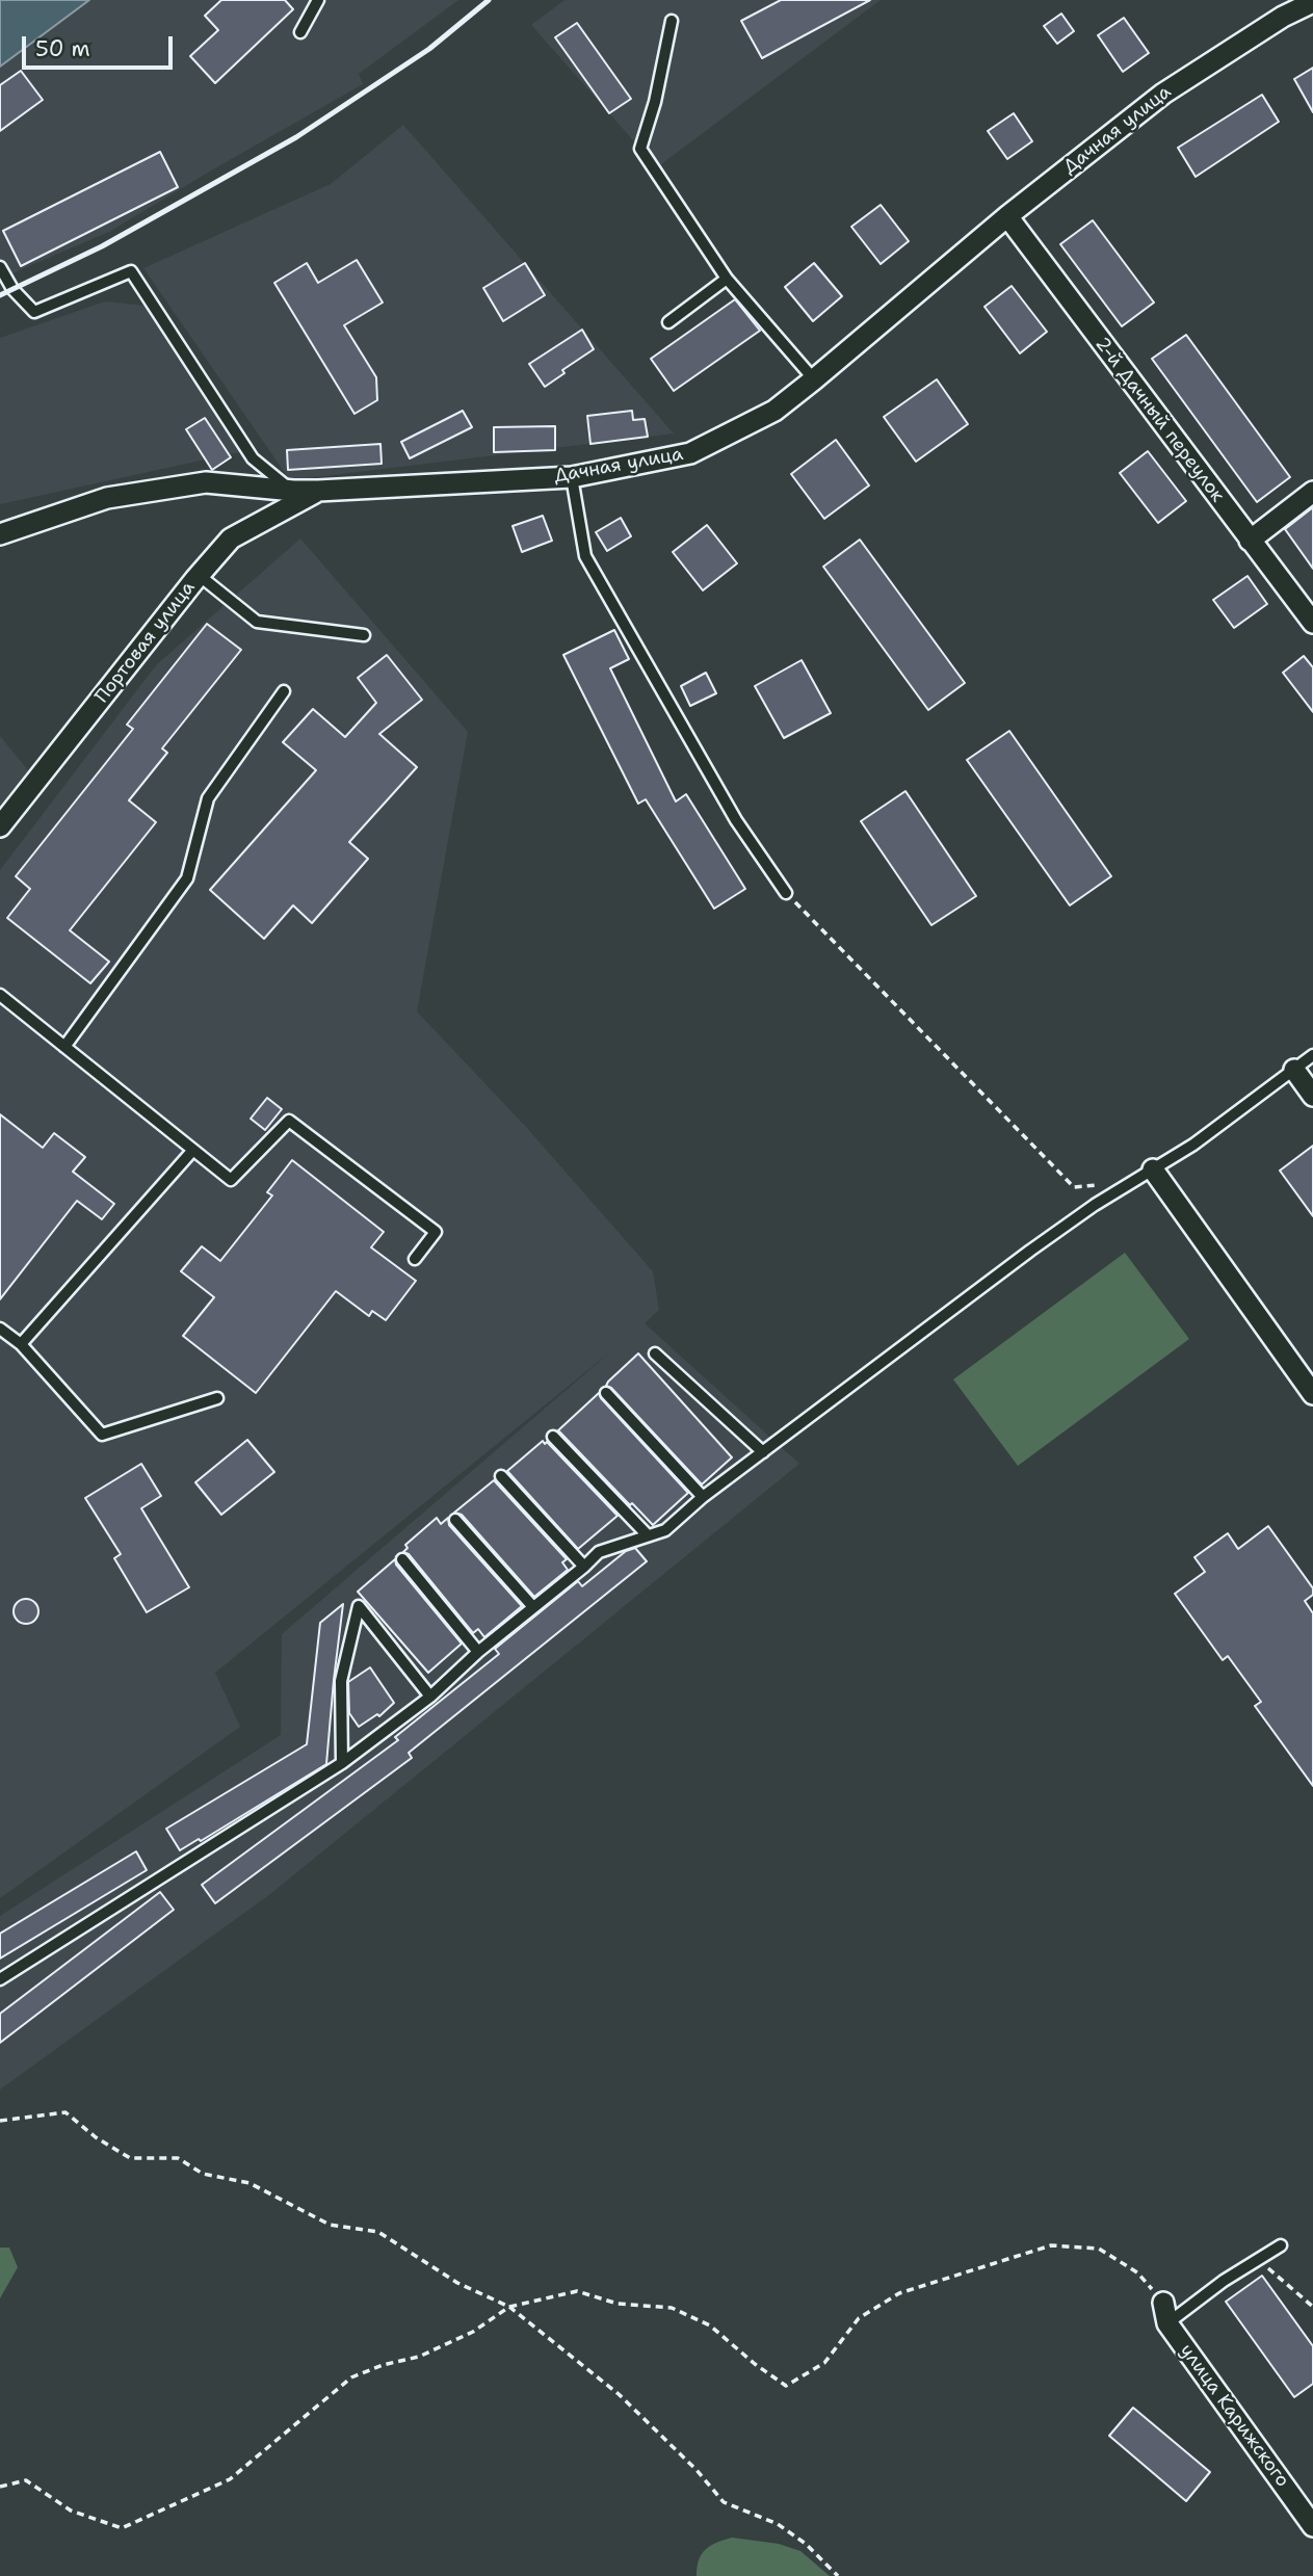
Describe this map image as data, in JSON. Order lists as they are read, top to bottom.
{
  "streets": {
    "street": [
      "Дачная улица",
      "2-й Дачный переулок",
      "Портовая улица",
      "улица Карижского"
    ]
  },
  "crossings": [
    ["Дачная улица", "2-й Дачный переулок"],
    ["Дачная улица", "Портовая улица"]
  ],
  "scale_bar": "50 m"
}
